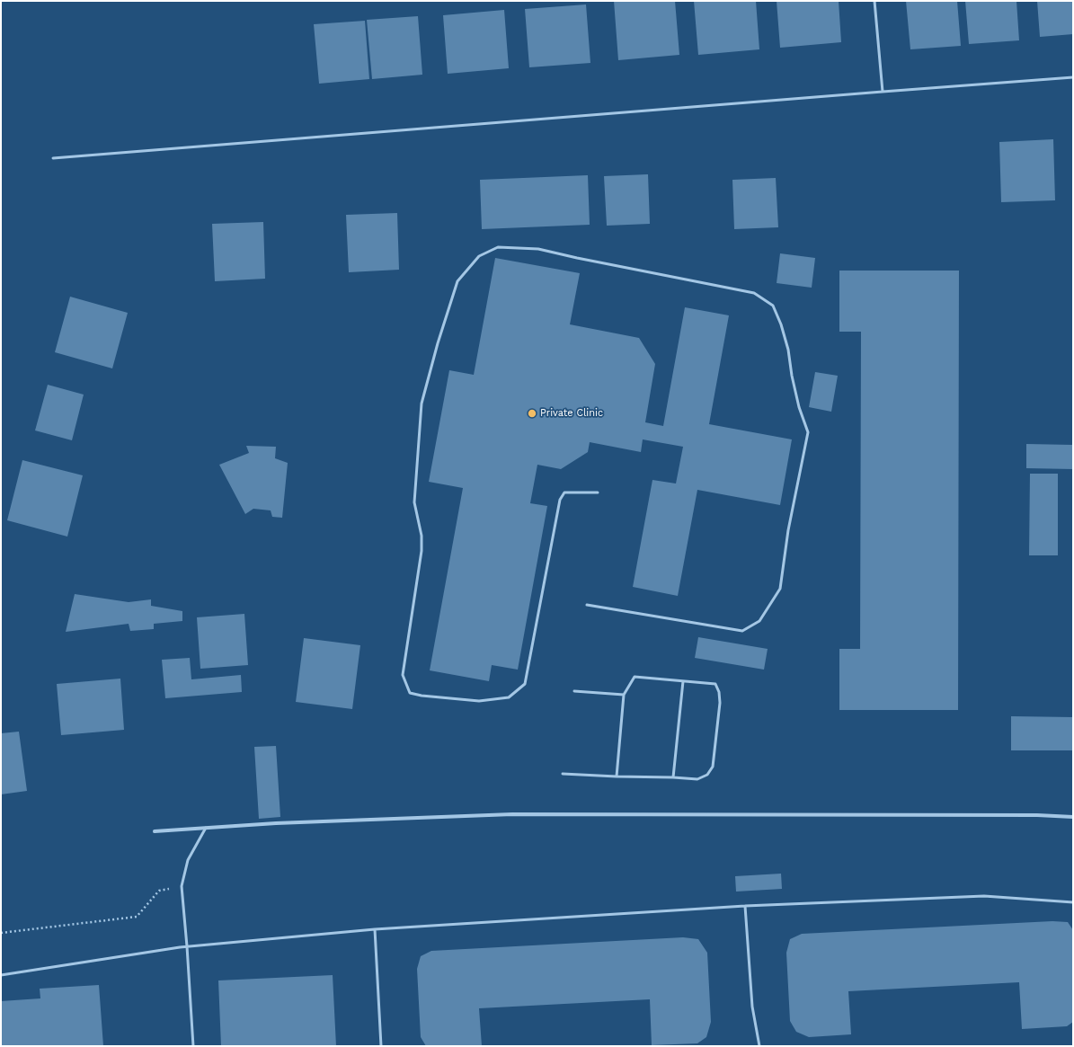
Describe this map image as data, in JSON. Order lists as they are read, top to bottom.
{
  "places": ["Private Clinic"]
}
